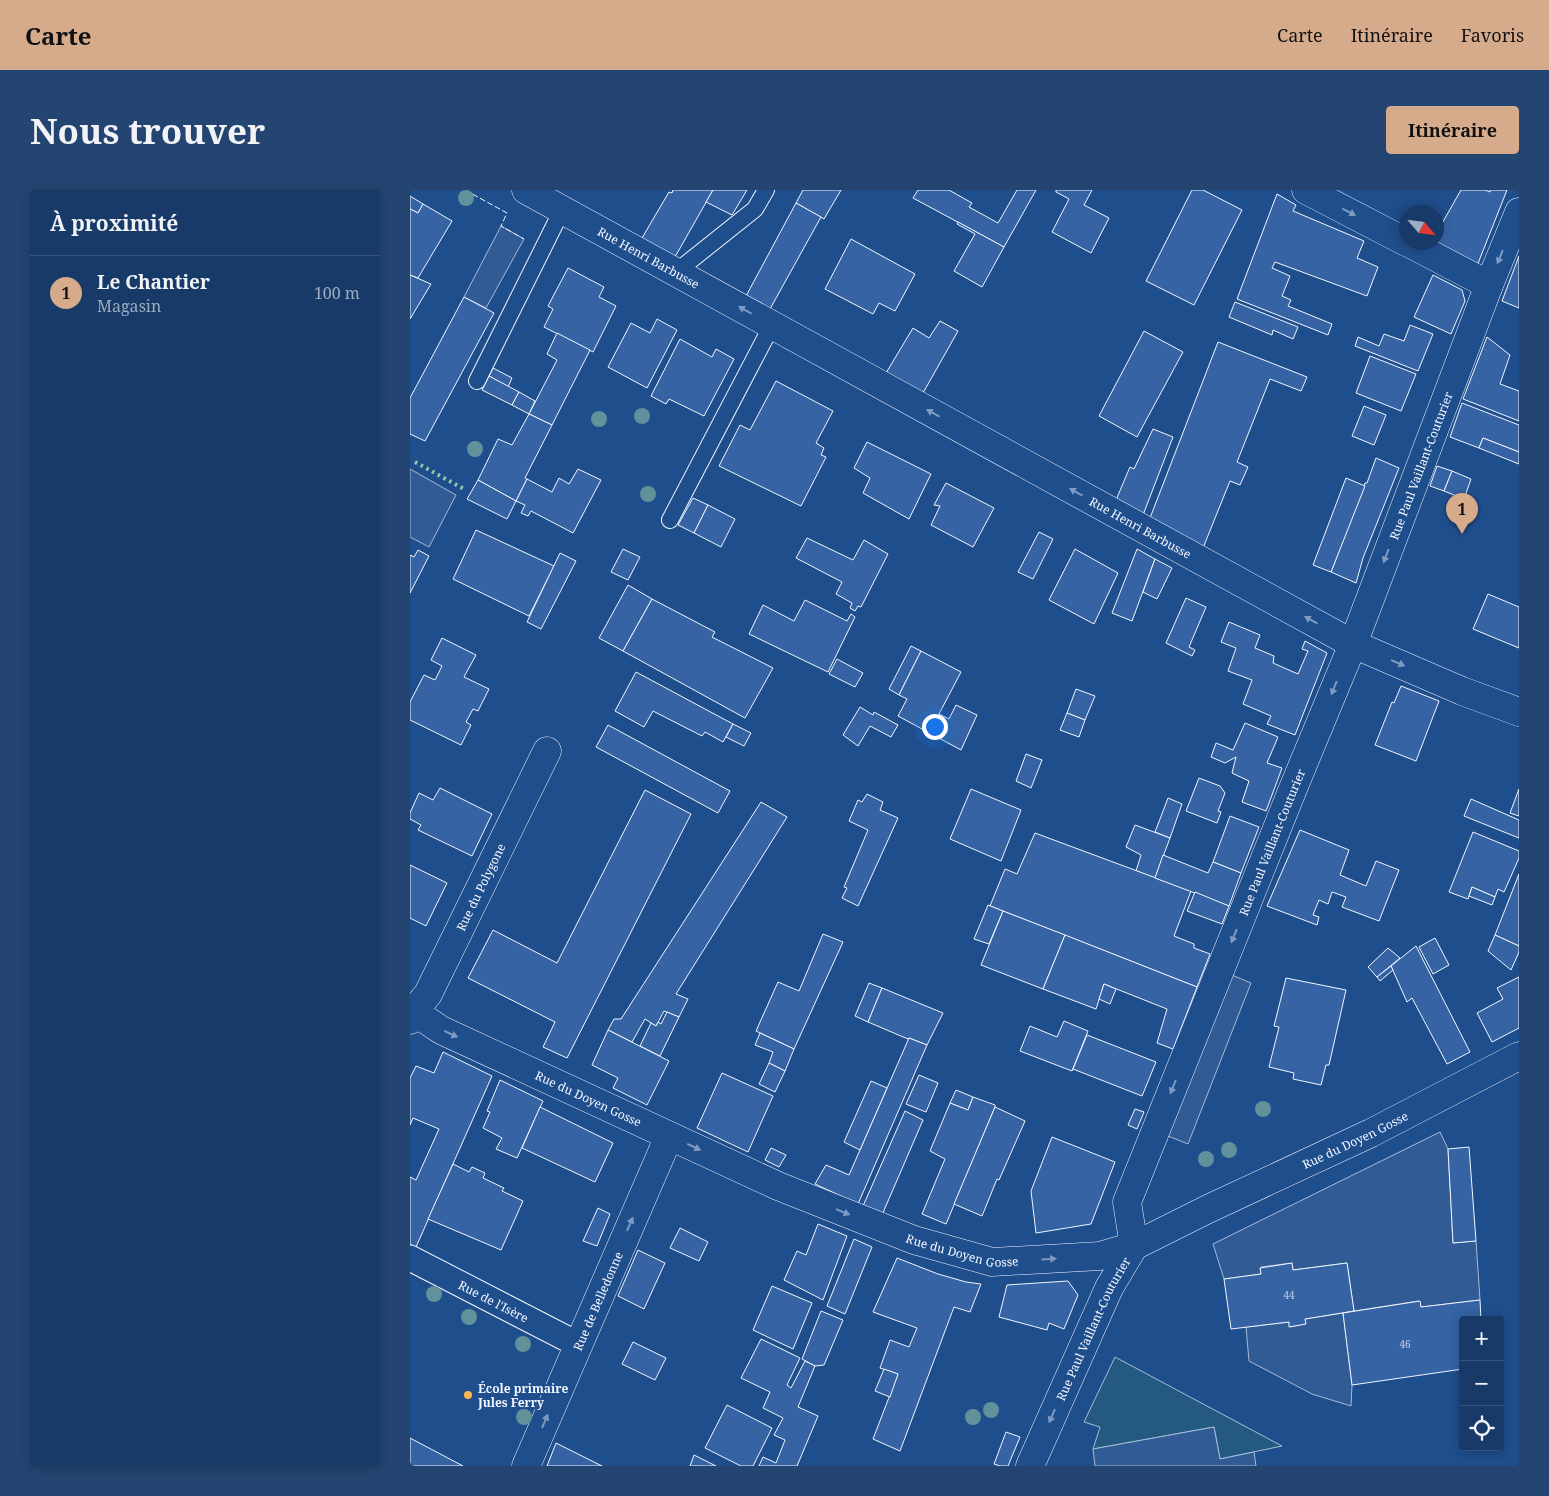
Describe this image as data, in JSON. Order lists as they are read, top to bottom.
{
  "streets": {
    "street": [
      "Rue Henri Barbusse",
      "Rue Paul Vaillant-Couturier",
      "Rue du Polygone",
      "Rue du Doyen Gosse",
      "Rue de Belledonne",
      "Rue de l'Isère"
    ]
  },
  "crossings": [
    ["Rue Henri Barbusse", "Rue Paul Vaillant-Couturier"],
    ["Rue Paul Vaillant-Couturier", "Rue du Doyen Gosse"],
    ["Rue du Polygone", "Rue du Doyen Gosse"],
    ["Rue du Doyen Gosse", "Rue de Belledonne"],
    ["Rue de Belledonne", "Rue de l'Isère"]
  ],
  "one_way": ["Rue Paul Vaillant-Couturier", "Rue du Doyen Gosse", "Rue de Belledonne"],
  "places": ["École primaire Jules Ferry"],
  "house_numbers": ["44", "46"],
  "north": "bottom right",
  "page": {
    "header": "Carte",
    "nav": ["Carte", "Itinéraire", "Favoris"],
    "buttons": "Itinéraire",
    "title": "Nous trouver",
    "heading": "À proximité",
    "list": [
      {
        "mark": "1",
        "name": "Le Chantier",
        "note": "Magasin",
        "value": "100 m"
      }
    ],
    "pins": "1",
    "map_buttons": ["+", "−"]
  }
}
